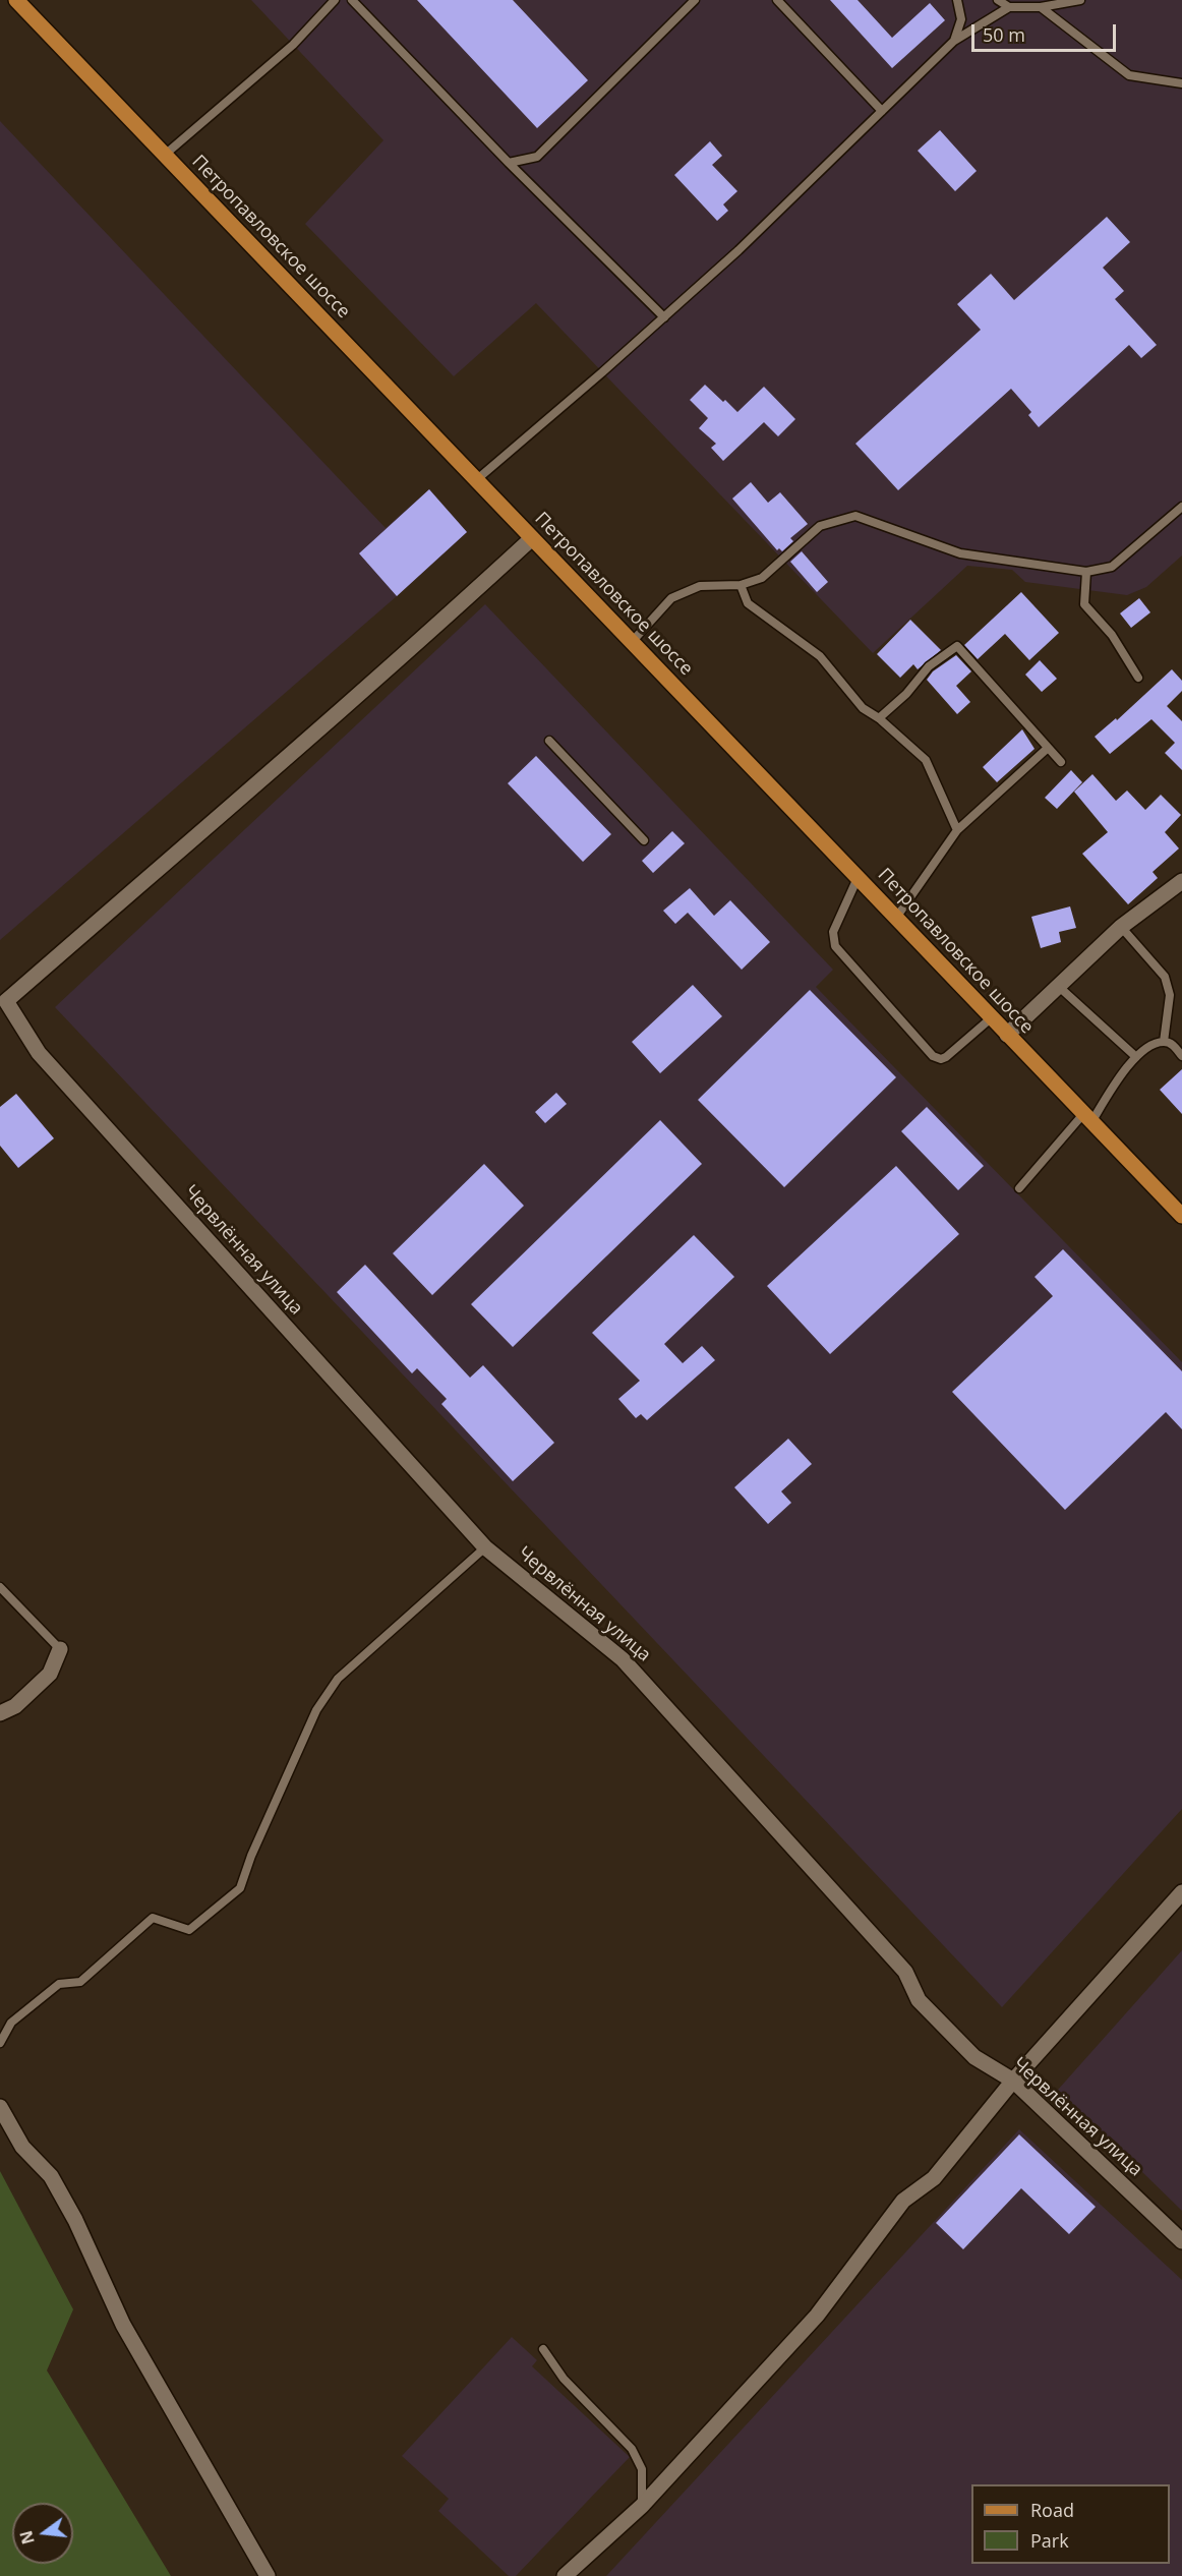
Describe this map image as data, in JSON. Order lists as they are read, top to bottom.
{
  "streets": {
    "main road": ["Петропавловское шоссе"],
    "street": ["Червлённая улица"]
  },
  "legend": ["Road", "Park"],
  "scale_bar": "50 m",
  "north": "left"
}
